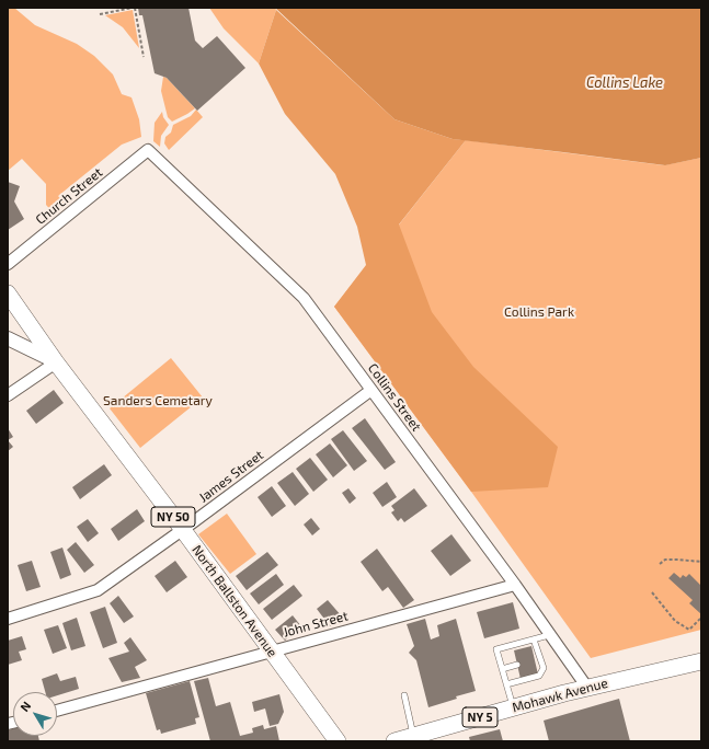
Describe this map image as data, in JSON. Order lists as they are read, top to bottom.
{
  "streets": {
    "main road": [
      "NY 50",
      "North Ballston Avenue",
      "Mohawk Avenue",
      "NY 5"
    ],
    "street": [
      "Church Street",
      "Collins Street",
      "James Street",
      "John Street"
    ]
  },
  "crossings": [
    ["Church Street", "Collins Street"],
    ["Collins Street", "James Street"],
    ["Collins Street", "John Street"],
    ["Collins Street", "Mohawk Avenue"],
    ["James Street", "North Ballston Avenue"],
    ["North Ballston Avenue", "John Street"]
  ],
  "water": ["Collins Lake"],
  "parks": ["Collins Park", "Sanders Cemetary"],
  "north": "top left"
}
